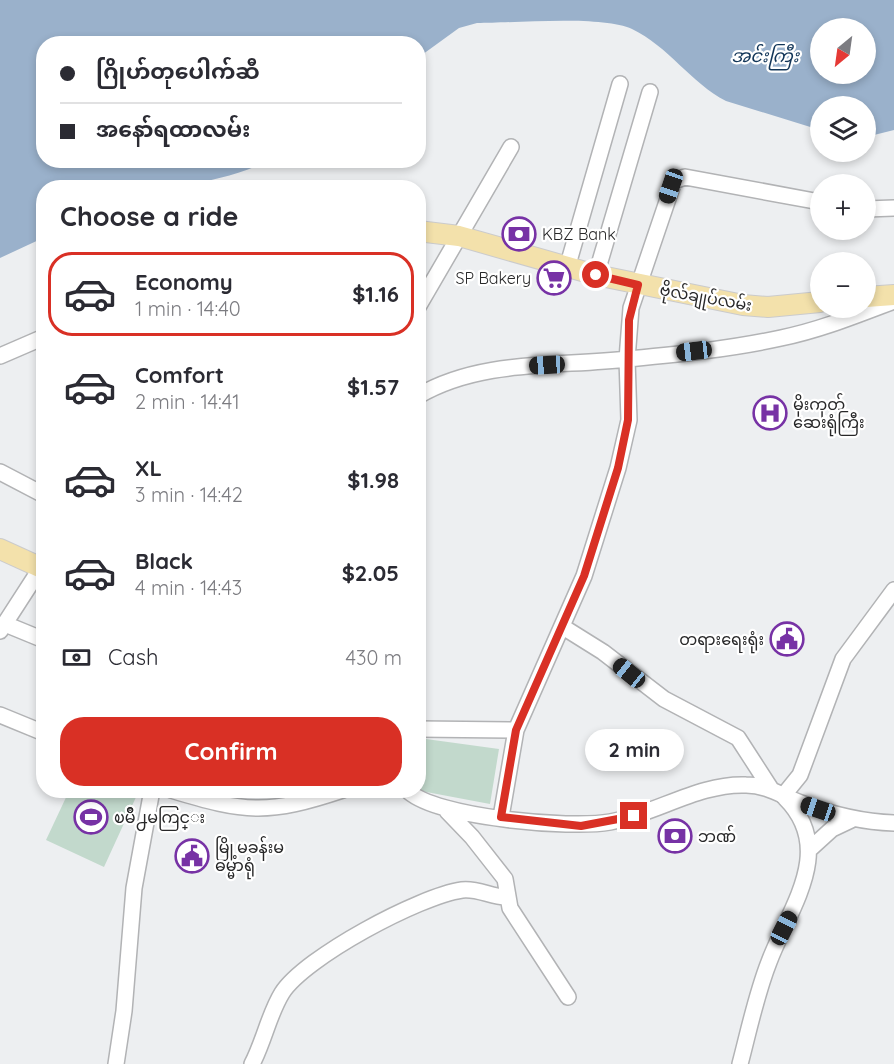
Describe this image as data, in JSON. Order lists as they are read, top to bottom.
{
  "streets": {
    "main road": ["ဗိုလ်‌ချုပ်‌လမ်း"]
  },
  "water": ["အင်းကြီး"],
  "places": {
    "bank": ["KBZ Bank", "ဘဏ်"],
    "supermarket": ["SP Bakery"],
    "hospital": ["မိုးကုတ်‌ ‌ဆေးရုံကြီး"],
    "public building": ["တရားရေးရုံး", "မြို့မခန်းမ ဓမ္မာရုံ"],
    "sports": ["ၿမိဳ႕မကြင္း"]
  },
  "north": "bottom left",
  "page": {
    "map_buttons": ["+", "−"],
    "banner": ["ဂြိုဟ်တုပေါက်ဆီ", "အ‌နော်‌ရထာလမ်း"],
    "heading": "Choose a ride",
    "list": [
      {
        "name": "Economy",
        "note": "1 min · 14:40",
        "value": "$1.16"
      },
      {
        "name": "Comfort",
        "note": "2 min · 14:41",
        "value": "$1.57"
      },
      {
        "name": "XL",
        "note": "3 min · 14:42",
        "value": "$1.98"
      },
      {
        "name": "Black",
        "note": "4 min · 14:43",
        "value": "$2.05"
      }
    ],
    "pay": ["Cash", "430 m"],
    "buttons": "Confirm",
    "bubble": "2 min"
  }
}
